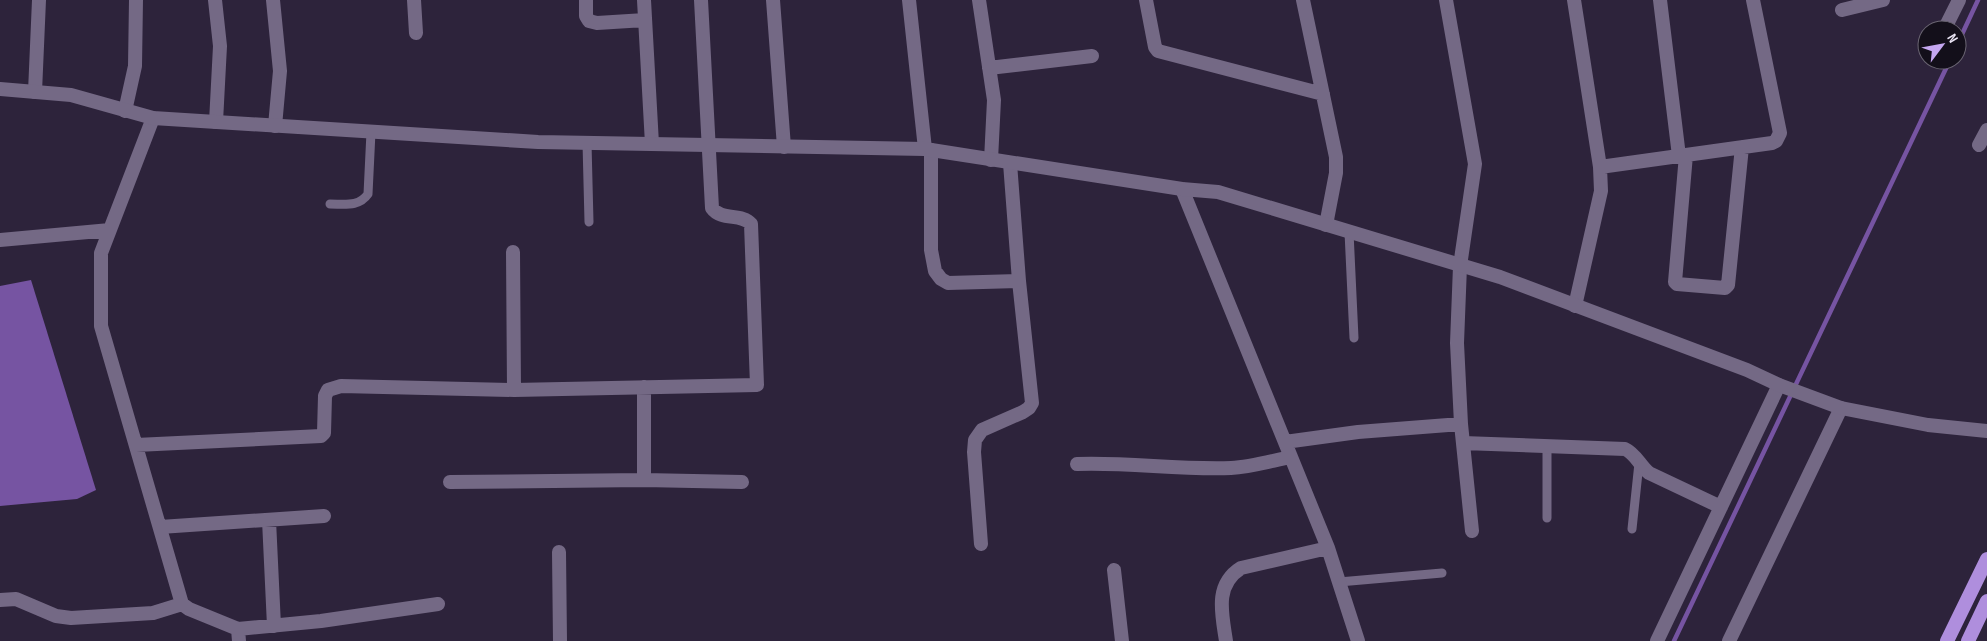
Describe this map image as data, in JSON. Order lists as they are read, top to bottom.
{
  "north": "top right"
}
